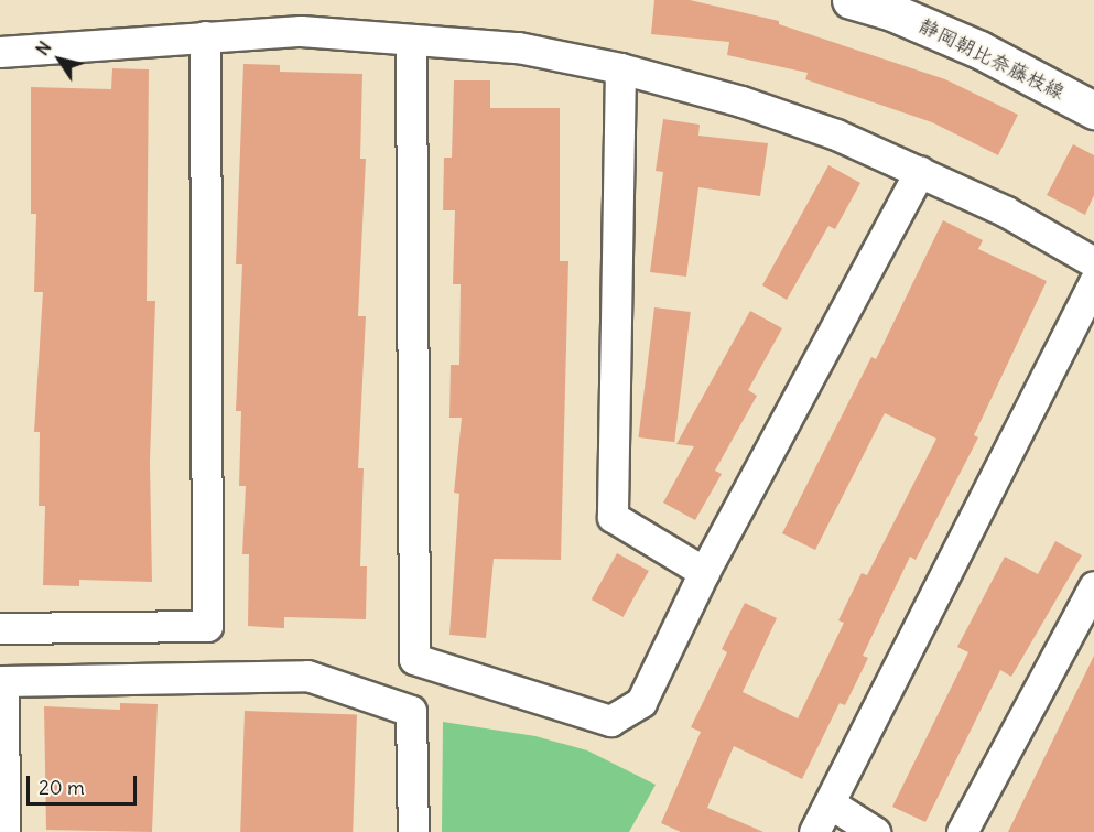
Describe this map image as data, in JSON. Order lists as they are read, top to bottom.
{
  "streets": {
    "main road": ["静岡朝比奈藤枝線"]
  },
  "scale_bar": "20 m",
  "north": "top left"
}
